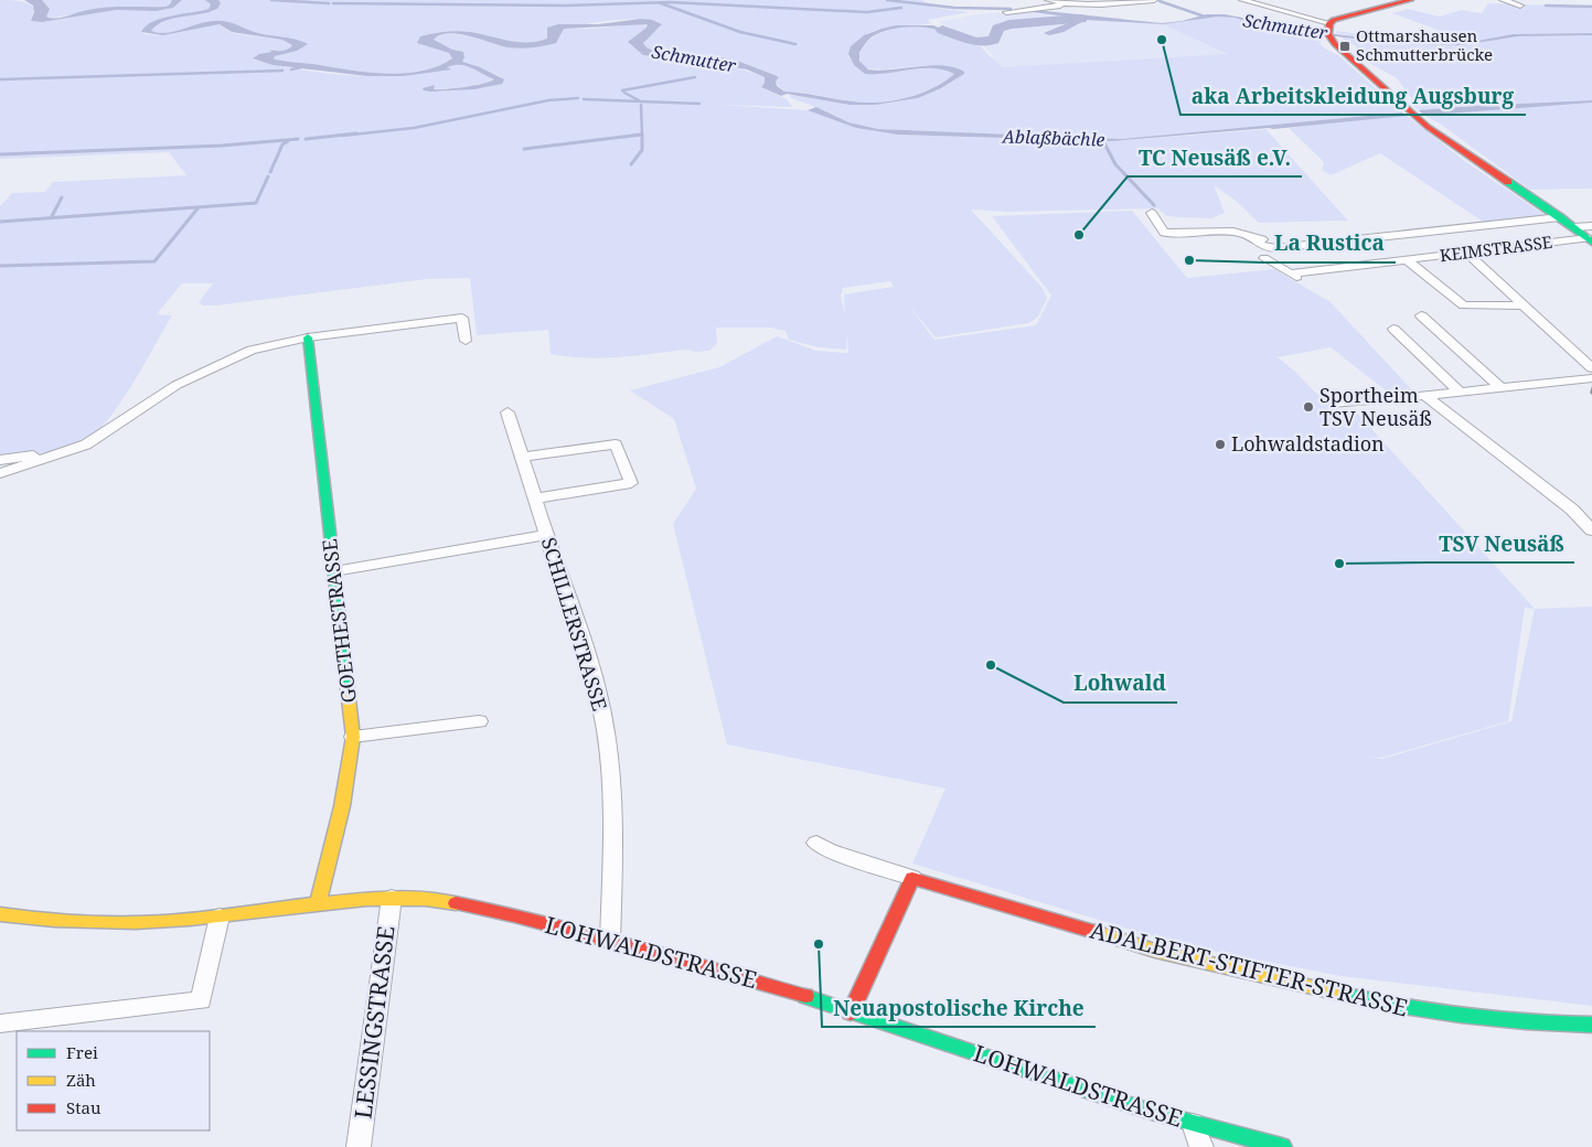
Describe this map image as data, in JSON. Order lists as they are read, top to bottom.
{
  "streets": {
    "street": [
      "KEIMSTRASSE",
      "GOETHESTRASSE",
      "SCHILLERSTRASSE",
      "LOHWALDSTRASSE",
      "ADALBERT-STIFTER-STRASSE",
      "LESSINGSTRASSE"
    ]
  },
  "crossings": [
    ["GOETHESTRASSE", "LOHWALDSTRASSE"],
    ["SCHILLERSTRASSE", "LOHWALDSTRASSE"],
    ["LOHWALDSTRASSE", "LESSINGSTRASSE"]
  ],
  "water": ["Schmutter", "Ablaßbächle"],
  "places": {
    "other": [
      "aka Arbeitskleidung Augsburg",
      "TC Neusäß e.V.",
      "La Rustica",
      "Sportheim TSV Neusäß",
      "Lohwaldstadion",
      "TSV Neusäß",
      "Lohwald",
      "Neuapostolische Kirche"
    ],
    "transit": ["Ottmarshausen Schmutterbrücke"]
  },
  "legend": ["Frei", "Zäh", "Stau"]
}
